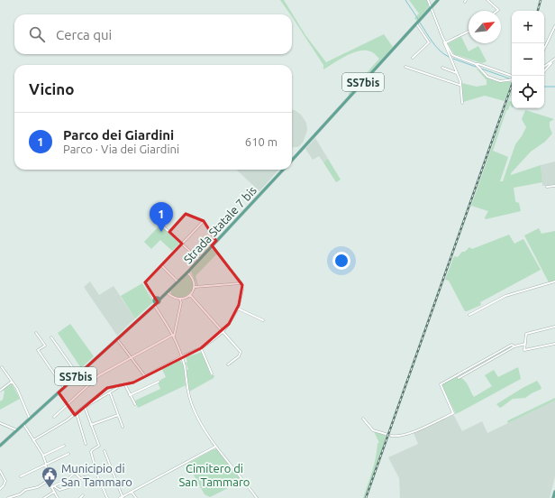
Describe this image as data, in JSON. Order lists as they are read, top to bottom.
{
  "streets": {
    "main road": ["SS7bis", "Strada Statale 7 bis"]
  },
  "crossings": [
    ["SS7bis", "Strada Statale 7 bis"]
  ],
  "parks": ["Cimitero di San Tammaro"],
  "places": {
    "public building": ["Municipio di San Tammaro"]
  },
  "north": "top right",
  "page": {
    "map_buttons": ["+", "−"],
    "search": "Cerca qui",
    "heading": "Vicino",
    "list": [
      {
        "mark": "1",
        "name": "Parco dei Giardini",
        "note": "Parco · Via dei Giardini",
        "value": "610 m"
      }
    ],
    "pins": "1"
  }
}
